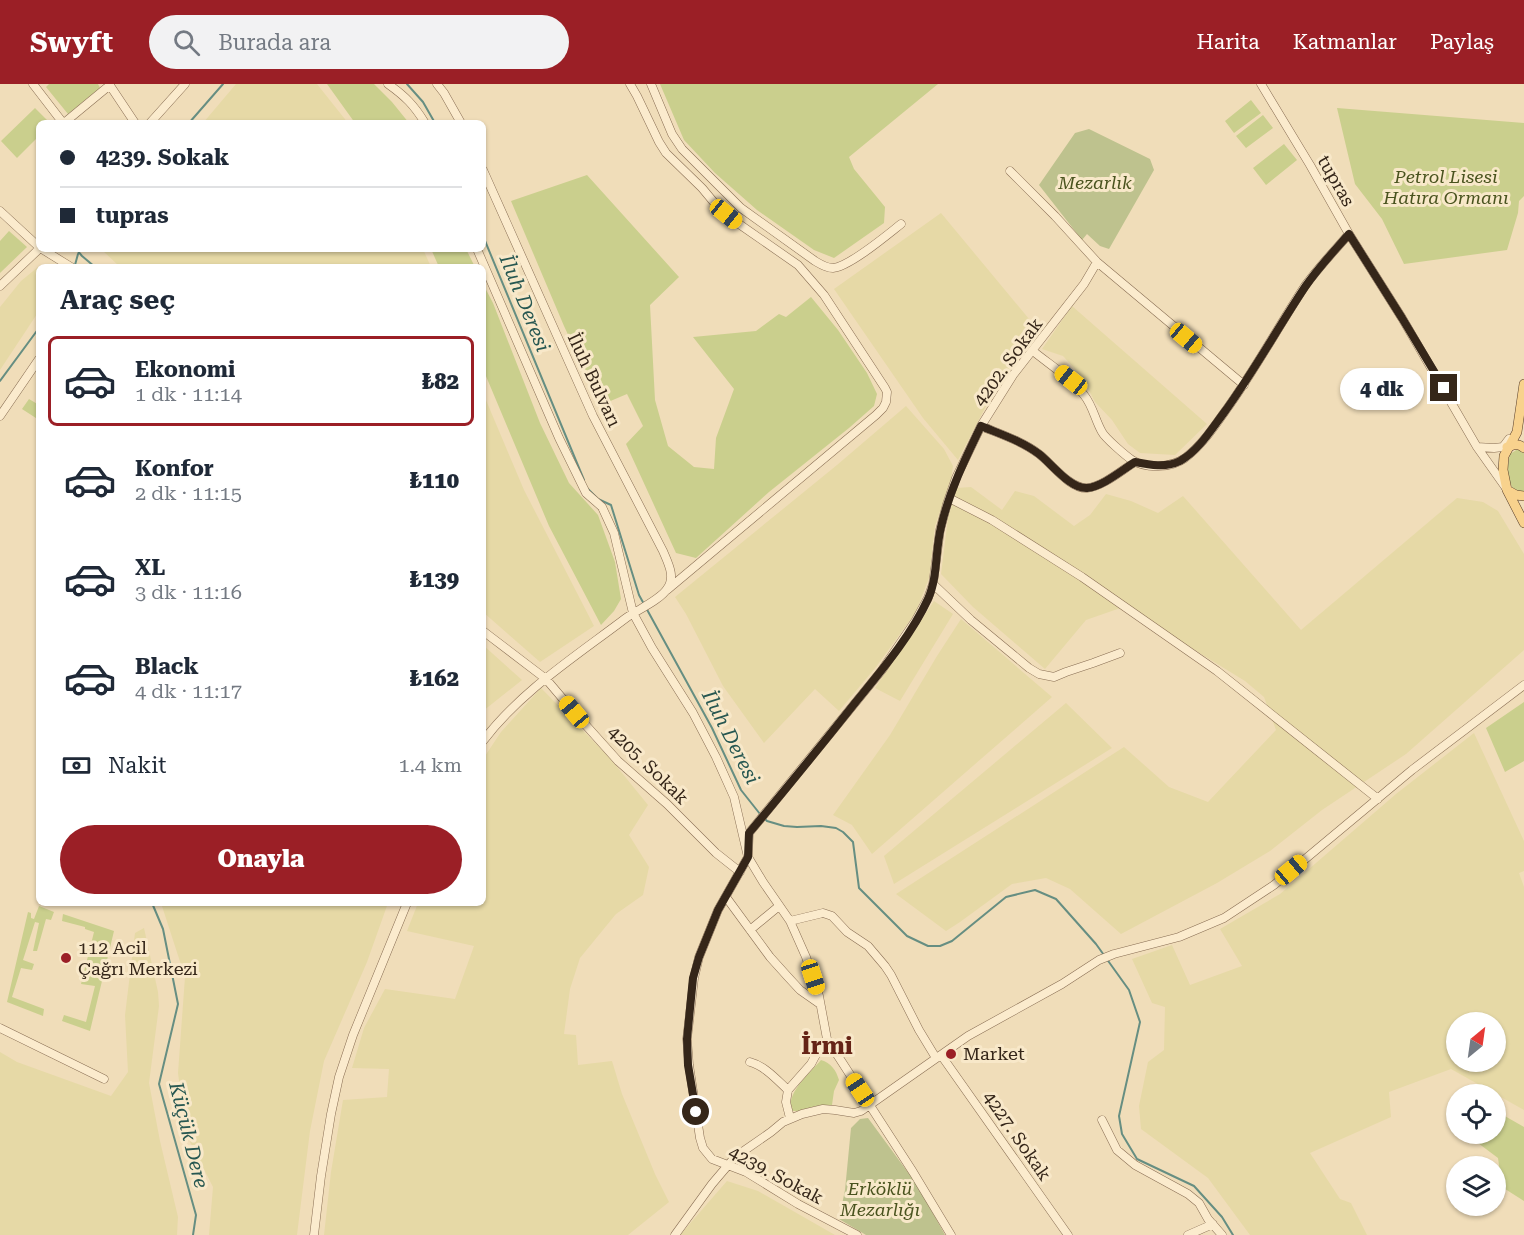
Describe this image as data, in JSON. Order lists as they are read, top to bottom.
{
  "streets": {
    "street": [
      "tupras",
      "4202. Sokak",
      "İluh Bulvarı",
      "4205. Sokak",
      "4227. Sokak",
      "4239. Sokak"
    ]
  },
  "crossings": [
    ["4202. Sokak", "4239. Sokak"],
    ["4205. Sokak", "4239. Sokak"]
  ],
  "districts": ["İrmi"],
  "water": ["İluh Deresi", "Küçük Dere"],
  "parks": ["Petrol Lisesi Hatıra Ormanı", "Mezarlık", "Erköklü Mezarlığı"],
  "places": ["112 Acil Çağrı Merkezi", "Market"],
  "north": "top right",
  "page": {
    "header": "Swyft",
    "search": "Burada ara",
    "nav": ["Harita", "Katmanlar", "Paylaş"],
    "banner": ["4239. Sokak", "tupras"],
    "heading": "Araç seç",
    "list": [
      {
        "name": "Ekonomi",
        "note": "1 dk · 11:14",
        "value": "₺82"
      },
      {
        "name": "Konfor",
        "note": "2 dk · 11:15",
        "value": "₺110"
      },
      {
        "name": "XL",
        "note": "3 dk · 11:16",
        "value": "₺139"
      },
      {
        "name": "Black",
        "note": "4 dk · 11:17",
        "value": "₺162"
      }
    ],
    "bubble": "4 dk",
    "pay": ["Nakit", "1.4 km"],
    "buttons": "Onayla"
  }
}
